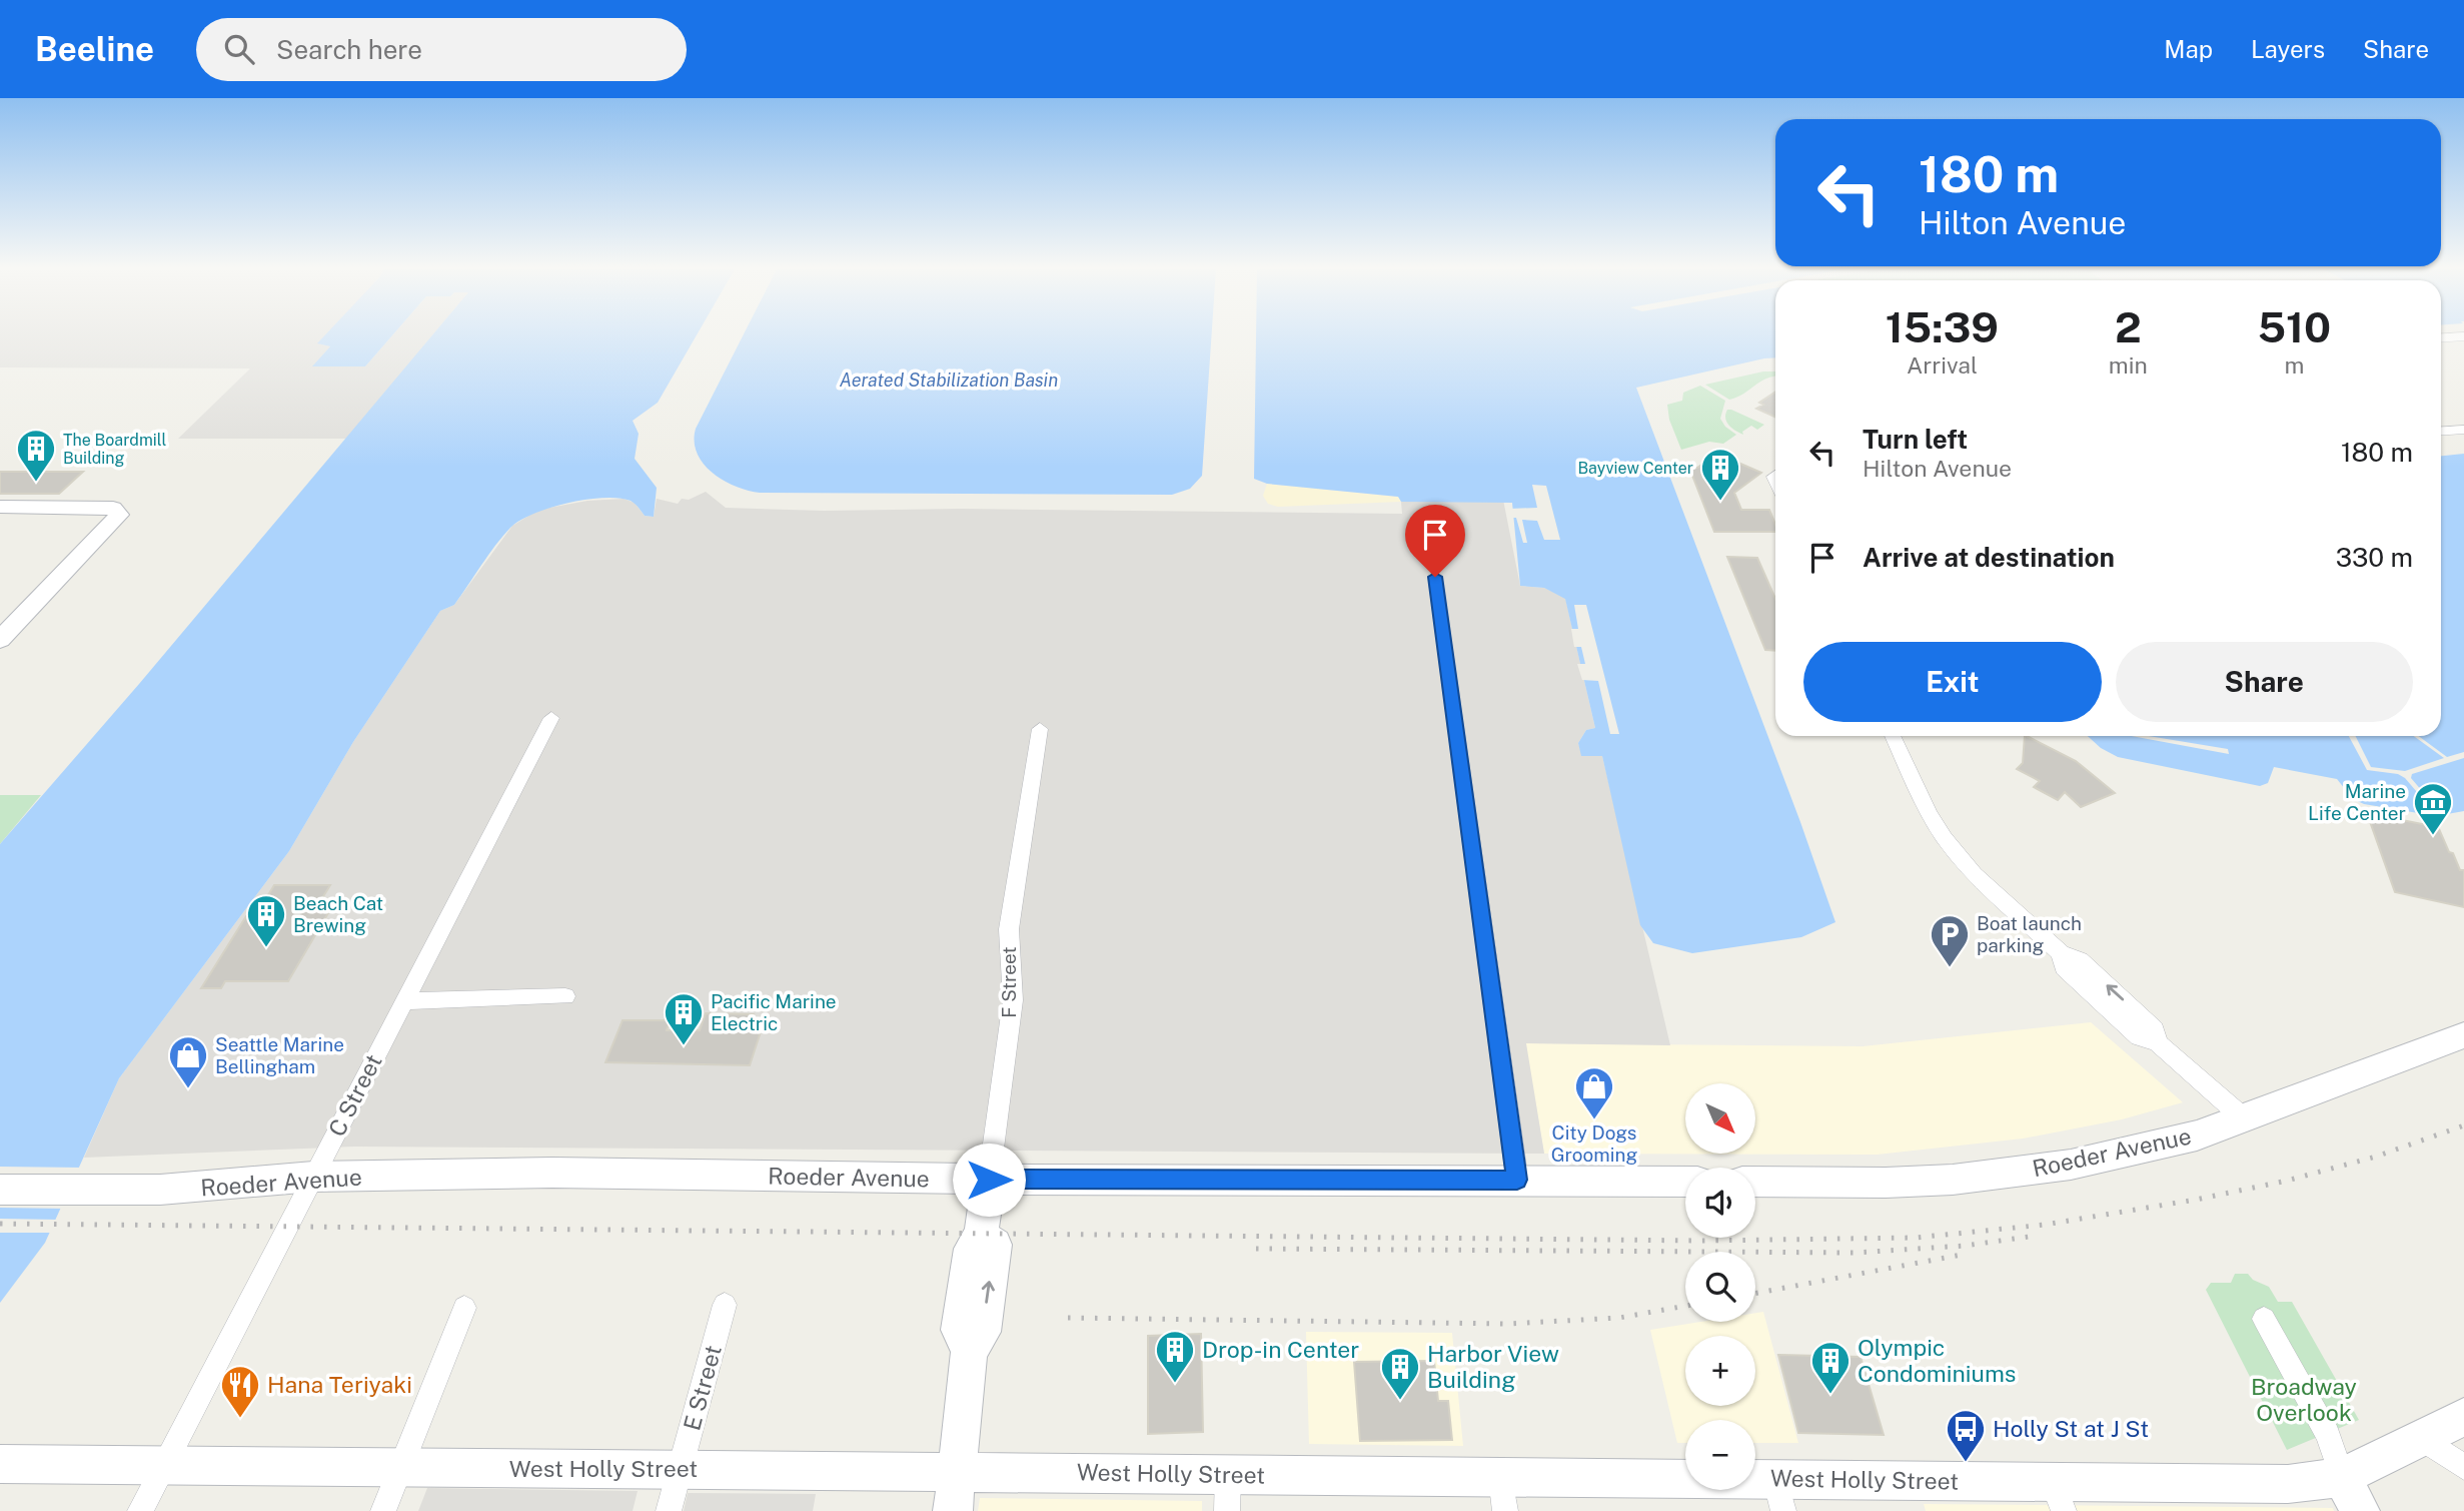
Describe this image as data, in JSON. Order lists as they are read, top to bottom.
{
  "streets": {
    "main road": ["F Street", "Roeder Avenue", "West Holly Street"],
    "street": ["C Street", "E Street"]
  },
  "crossings": [
    ["F Street", "Roeder Avenue"],
    ["F Street", "West Holly Street"],
    ["C Street", "Roeder Avenue"],
    ["C Street", "West Holly Street"],
    ["E Street", "West Holly Street"]
  ],
  "water": ["Aerated Stabilization Basin"],
  "parks": ["Broadway Overlook"],
  "places": {
    "building": [
      "The Boardmill Building",
      "Bayview Center",
      "Beach Cat Brewing",
      "Pacific Marine Electric",
      "Drop-in Center",
      "Olympic Condominiums",
      "Harbor View Building"
    ],
    "museum": ["Marine Life Center"],
    "parking": ["Boat launch parking"],
    "shop": ["Seattle Marine Bellingham", "City Dogs Grooming"],
    "restaurant": ["Hana Teriyaki"],
    "bus stop": ["Holly St at J St"]
  },
  "north": "bottom right",
  "page": {
    "header": "Beeline",
    "search": "Search here",
    "nav": ["Map", "Layers", "Share"],
    "turn": ["180 m", "Hilton Avenue"],
    "eta": [
      "15:39",
      "Arrival",
      "2",
      "min",
      "510",
      "m"
    ],
    "list": [
      {
        "name": "Turn left",
        "note": "Hilton Avenue",
        "value": "180 m"
      },
      {
        "name": "Arrive at destination",
        "value": "330 m"
      }
    ],
    "buttons": ["Exit", "Share"],
    "map_buttons": ["+", "−"]
  }
}
